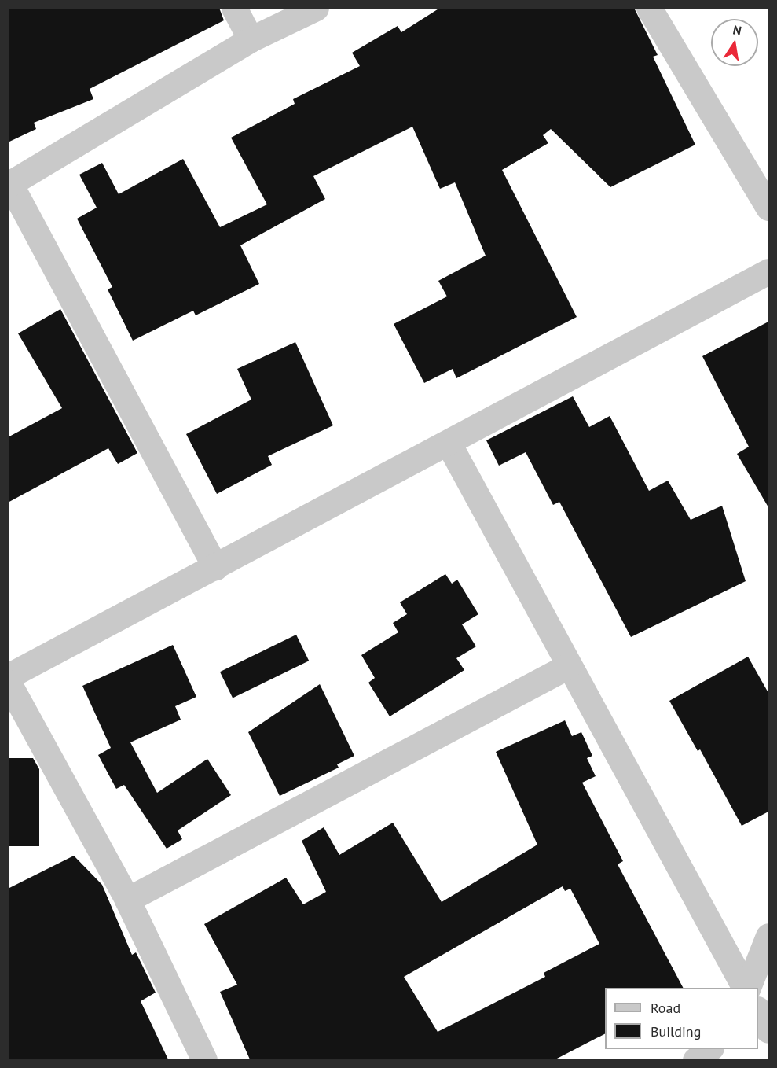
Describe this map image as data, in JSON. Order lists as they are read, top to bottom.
{
  "legend": ["Road", "Building"],
  "north": "top"
}
